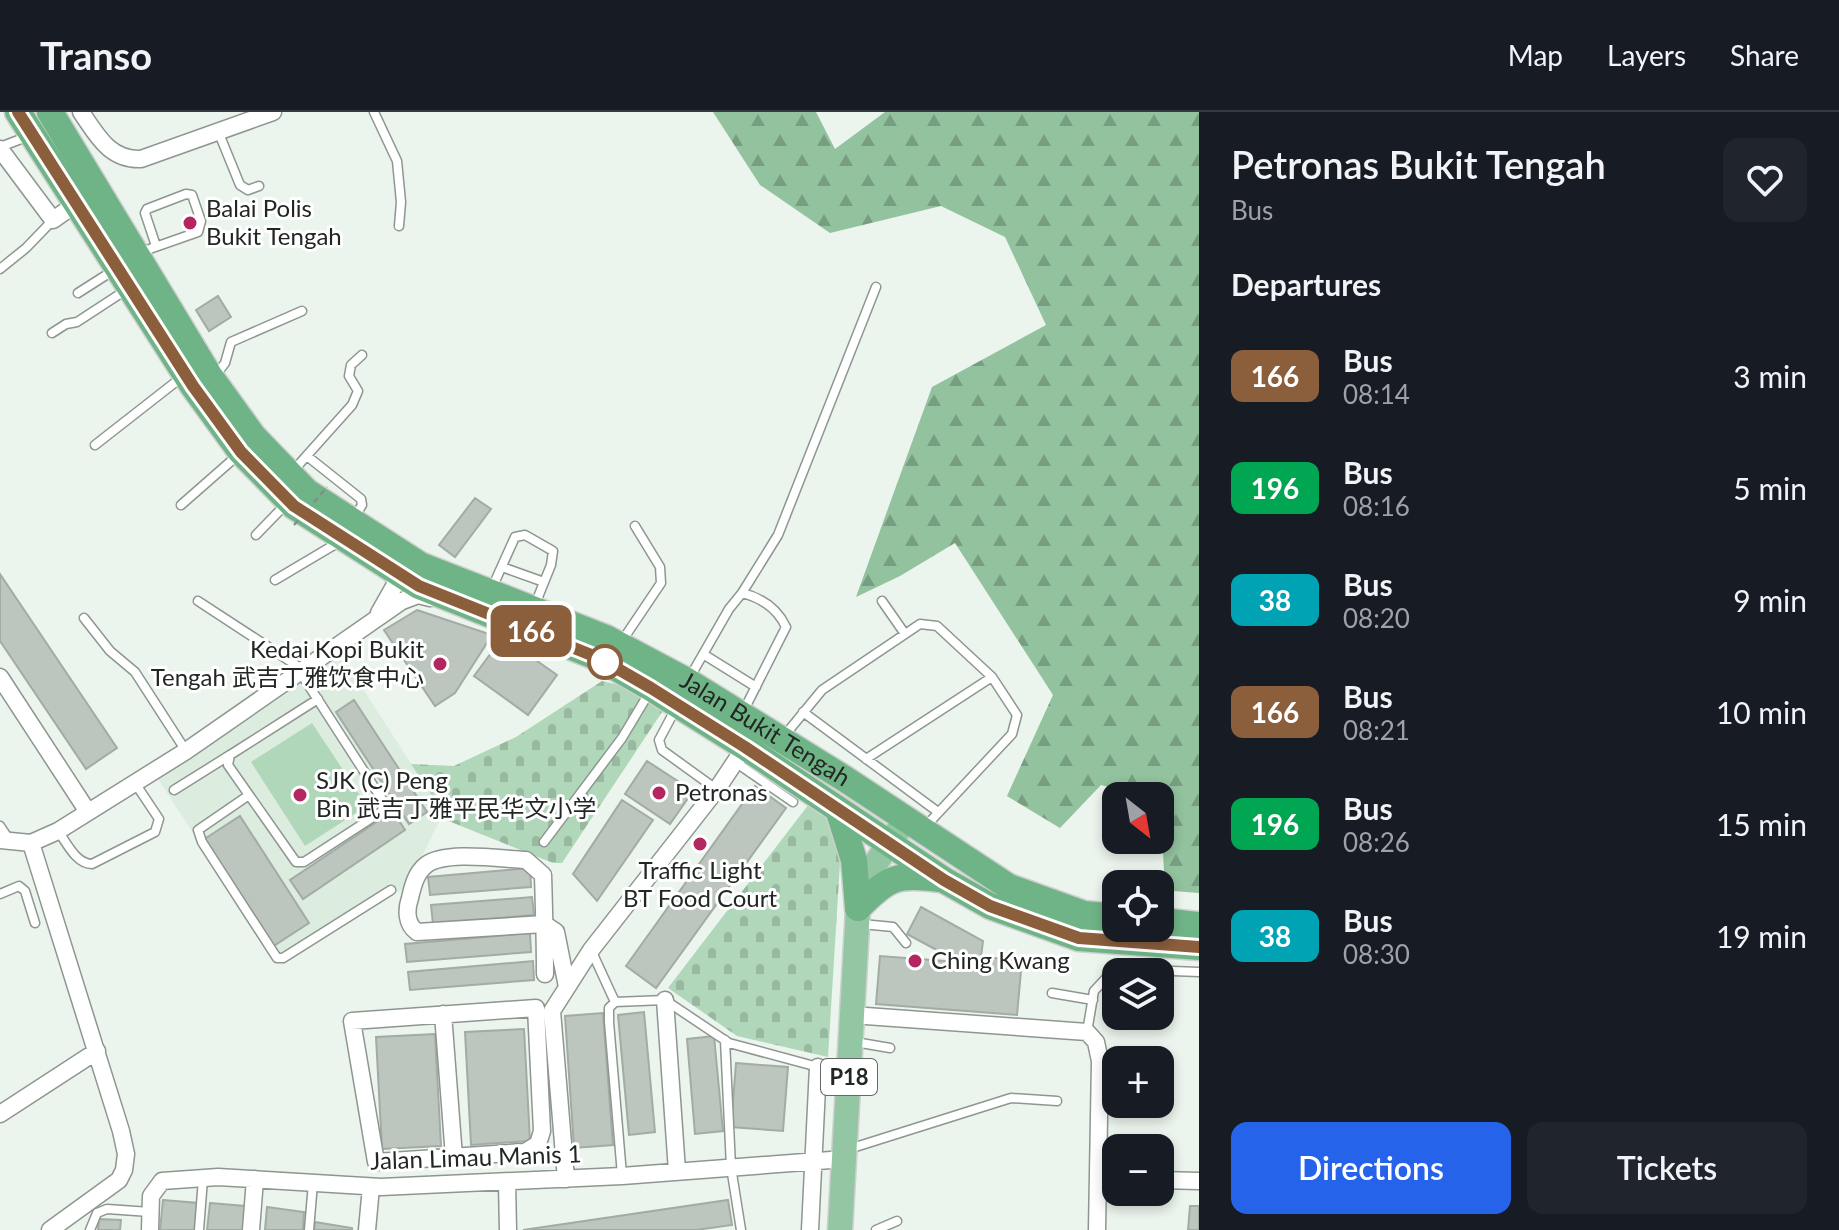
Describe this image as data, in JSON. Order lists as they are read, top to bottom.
{
  "streets": {
    "highway": ["Jalan Bukit Tengah"],
    "main road": ["P18"],
    "street": ["Jalan Limau Manis 1"]
  },
  "crossings": [
    ["Jalan Bukit Tengah", "P18"],
    ["P18", "Jalan Limau Manis 1"]
  ],
  "places": [
    "Balai Polis Bukit Tengah",
    "Kedai Kopi Bukit Tengah 武吉丁雅饮食中心",
    "Petronas",
    "SJK (C) Peng Bin 武吉丁雅平民华文小学",
    "Traffic Light BT Food Court",
    "Ching Kwang"
  ],
  "lines": ["bus line 166"],
  "north": "bottom right",
  "page": {
    "header": "Transo",
    "nav": ["Map", "Layers", "Share"],
    "on_map": "166",
    "heading": [
      ["Petronas Bukit Tengah", "Bus"],
      "Departures"
    ],
    "list": [
      {
        "mark": "166",
        "name": "Bus",
        "note": "08:14",
        "value": "3 min"
      },
      {
        "mark": "196",
        "name": "Bus",
        "note": "08:16",
        "value": "5 min"
      },
      {
        "mark": "38",
        "name": "Bus",
        "note": "08:20",
        "value": "9 min"
      },
      {
        "mark": "166",
        "name": "Bus",
        "note": "08:21",
        "value": "10 min"
      },
      {
        "mark": "196",
        "name": "Bus",
        "note": "08:26",
        "value": "15 min"
      },
      {
        "mark": "38",
        "name": "Bus",
        "note": "08:30",
        "value": "19 min"
      }
    ],
    "map_buttons": ["+", "−"],
    "buttons": ["Directions", "Tickets"]
  }
}
